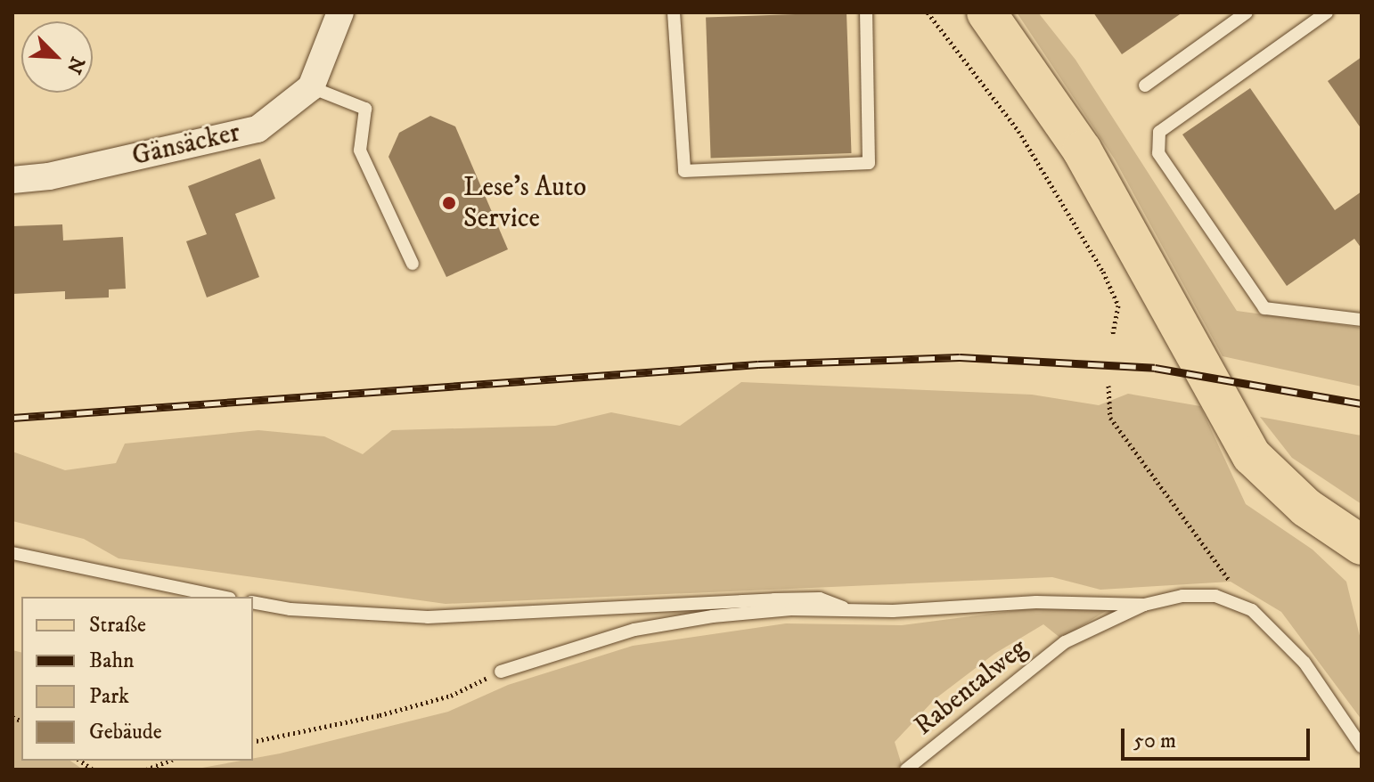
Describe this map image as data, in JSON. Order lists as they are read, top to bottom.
{
  "streets": {
    "street": ["Gänsäcker"],
    "lane": ["Rabentalweg"]
  },
  "places": ["Lese's Auto Service"],
  "legend": [
    "Straße",
    "Bahn",
    "Park",
    "Gebäude"
  ],
  "scale_bar": "50 m",
  "north": "bottom right"
}
